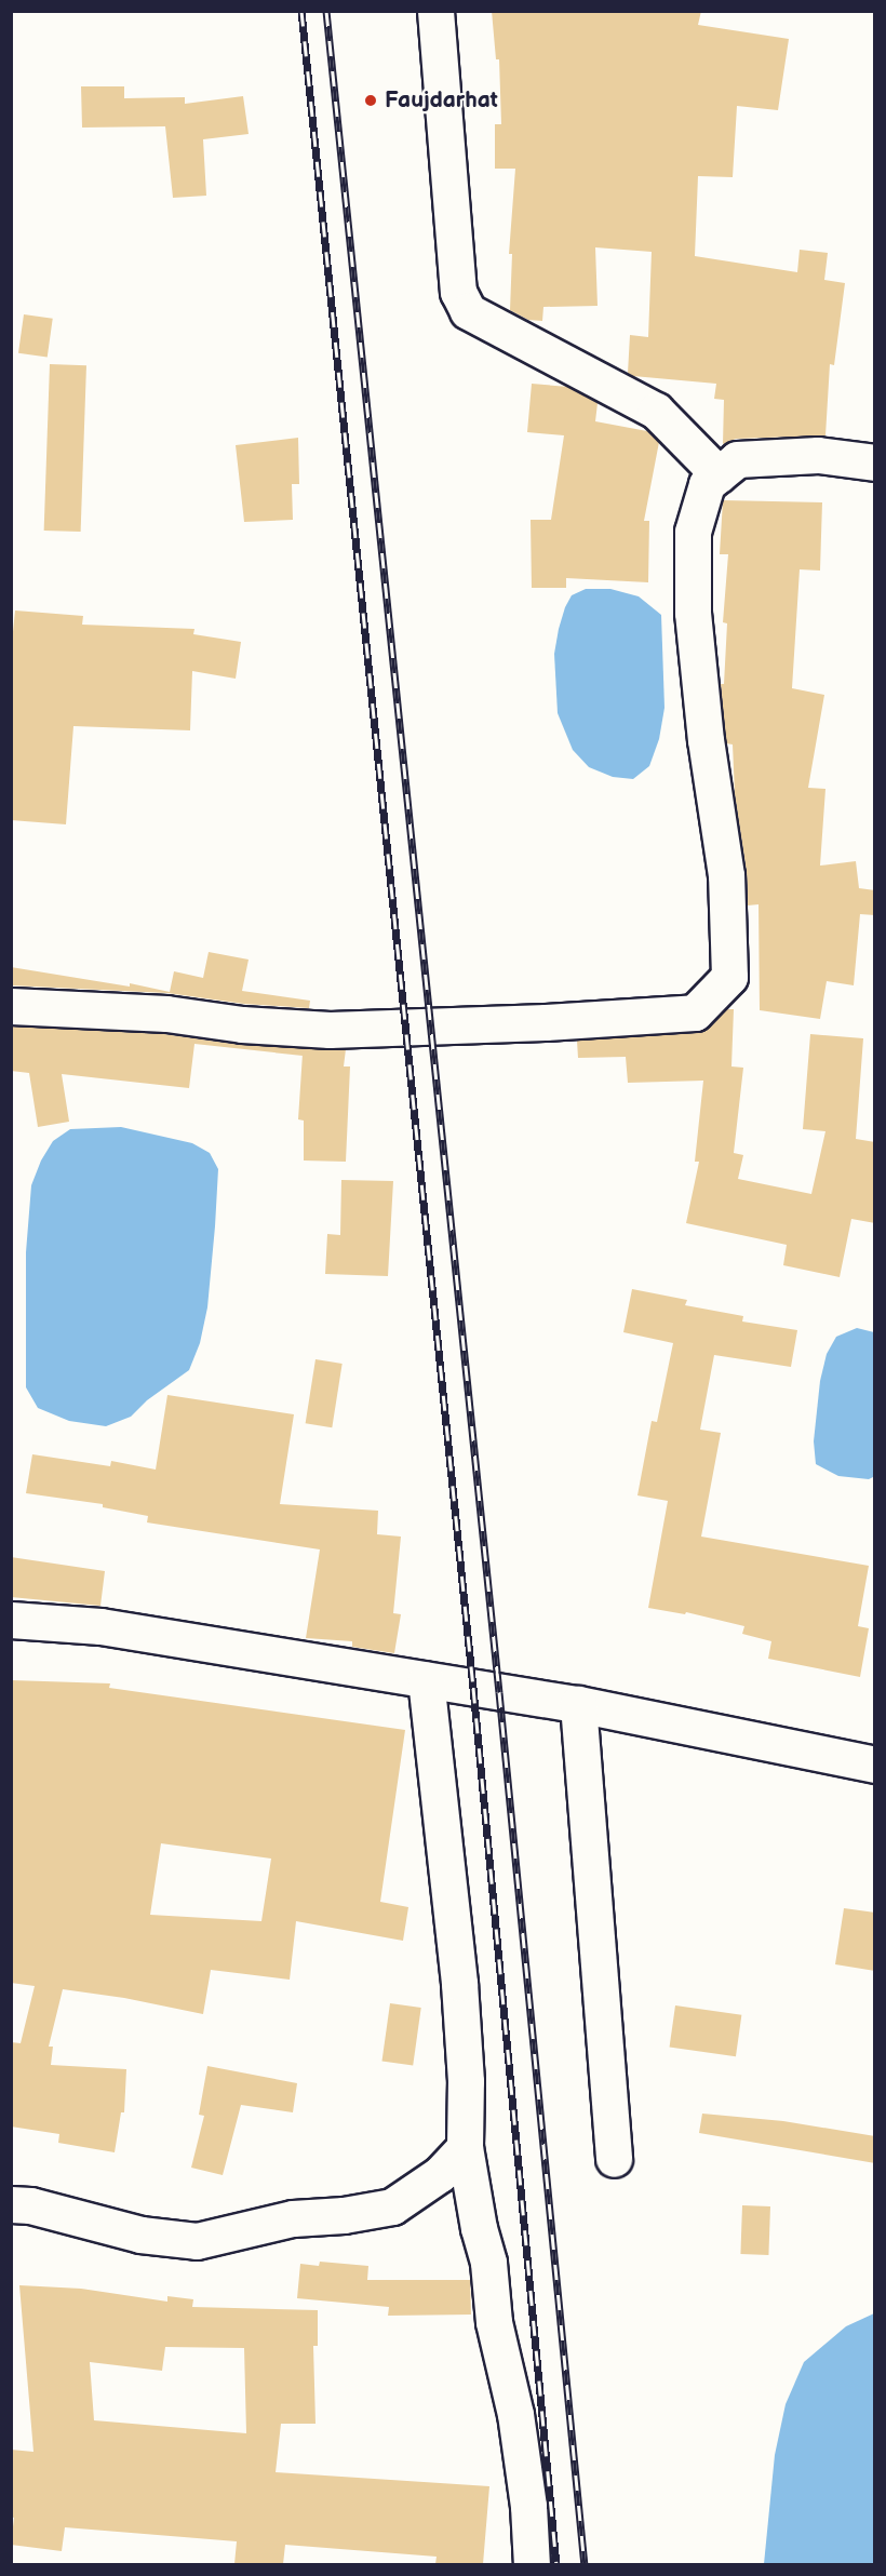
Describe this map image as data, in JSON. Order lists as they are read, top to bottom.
{
  "places": ["Faujdarhat"]
}
